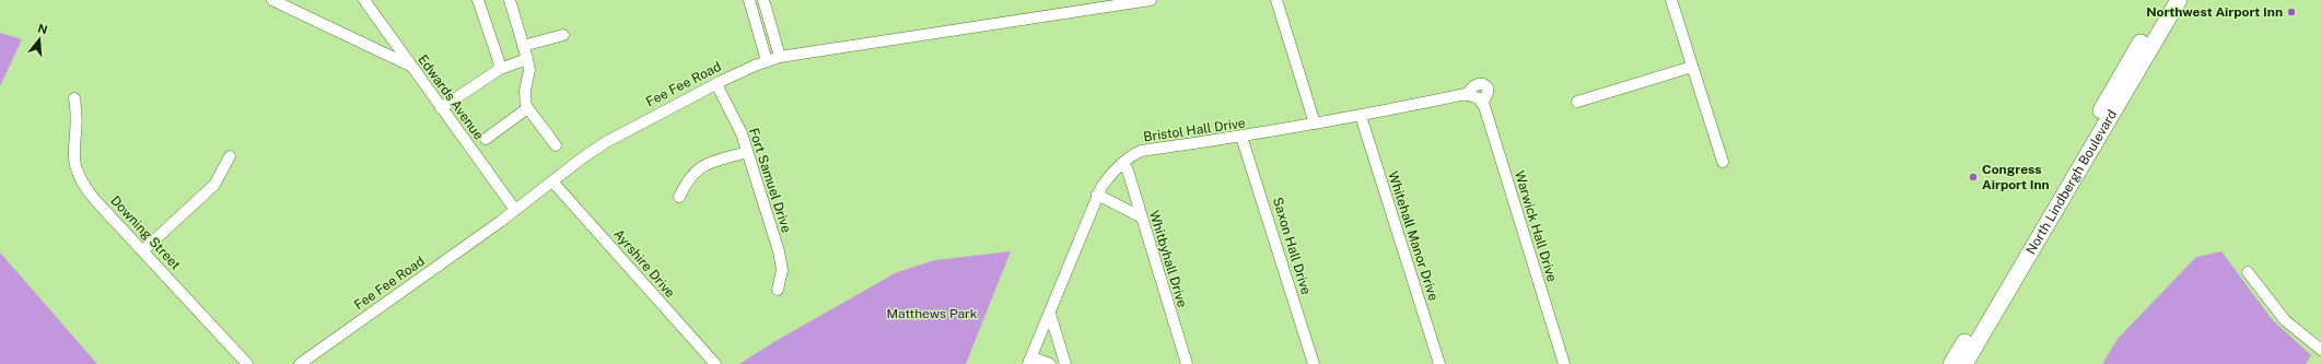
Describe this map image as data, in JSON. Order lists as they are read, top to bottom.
{
  "streets": {
    "highway": ["North Lindbergh Boulevard"],
    "street": [
      "Fee Fee Road",
      "Edwards Avenue",
      "Bristol Hall Drive",
      "Fort Samuel Drive",
      "Warwick Hall Drive",
      "Downing Street",
      "Whitehall Manor Drive",
      "Saxon Hall Drive",
      "Whitbyhall Drive",
      "Ayrshire Drive"
    ]
  },
  "crossings": [
    ["Fee Fee Road", "Edwards Avenue"],
    ["Fee Fee Road", "Fort Samuel Drive"],
    ["Fee Fee Road", "Ayrshire Drive"],
    ["Bristol Hall Drive", "Warwick Hall Drive"],
    ["Bristol Hall Drive", "Whitehall Manor Drive"],
    ["Bristol Hall Drive", "Saxon Hall Drive"],
    ["Bristol Hall Drive", "Whitbyhall Drive"]
  ],
  "parks": ["Matthews Park"],
  "places": ["Northwest Airport Inn", "Congress Airport Inn"],
  "north": "top"
}
